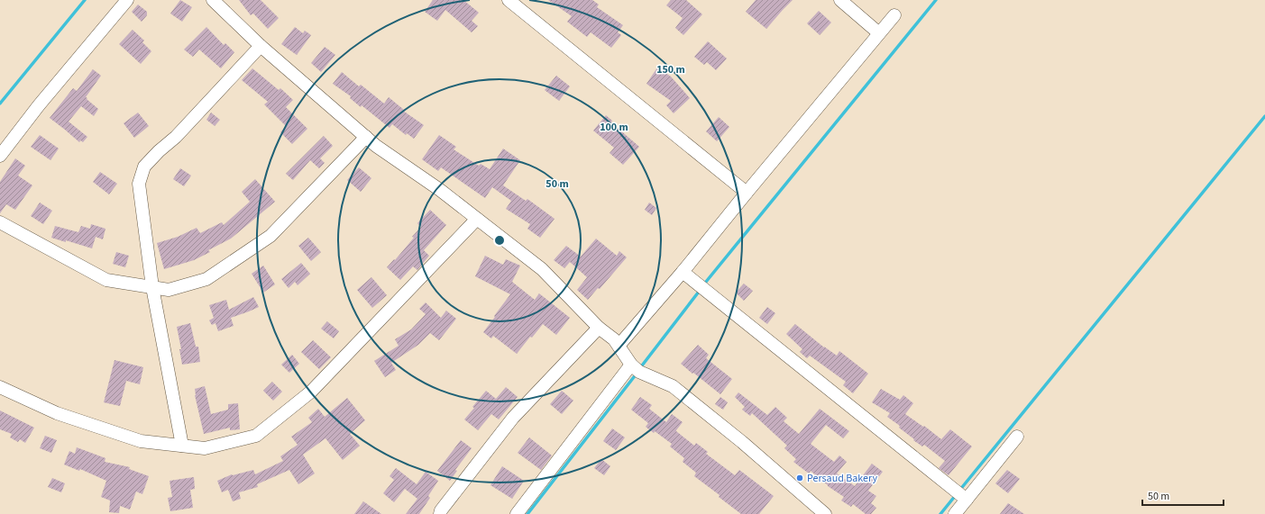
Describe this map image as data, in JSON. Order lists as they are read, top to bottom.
{
  "places": ["Persaud Bakery"],
  "scale_bar": "50 m",
  "rings": ["150 m", "100 m", "50 m"]
}
